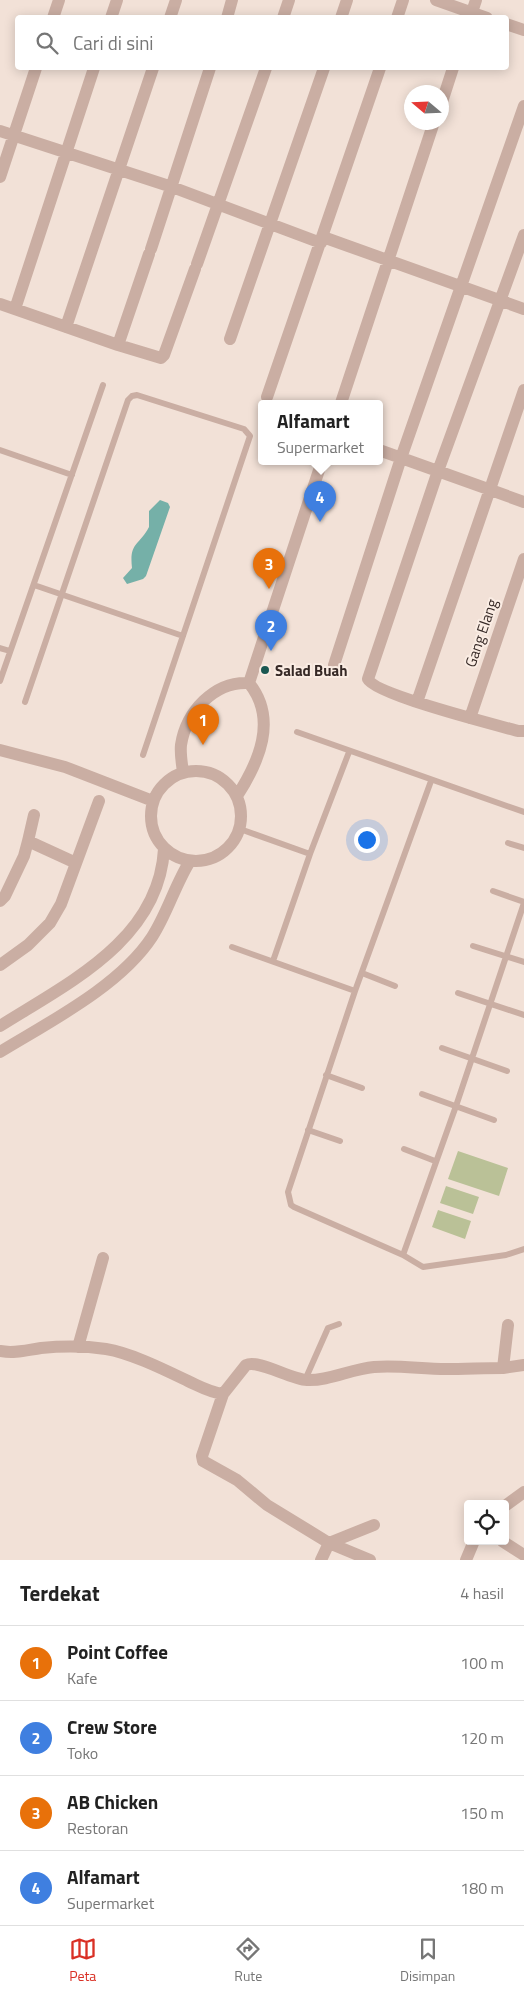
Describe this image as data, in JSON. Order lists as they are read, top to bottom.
{
  "streets": {
    "street": ["Gang Elang"]
  },
  "places": ["Salad Buah"],
  "north": "left",
  "page": {
    "search": "Cari di sini",
    "popup": ["Alfamart", "Supermarket"],
    "pins": [
      "4",
      "3",
      "2",
      "1"
    ],
    "heading": ["Terdekat", "4 hasil"],
    "list": [
      {
        "mark": "1",
        "name": "Point Coffee",
        "note": "Kafe",
        "value": "100 m"
      },
      {
        "mark": "2",
        "name": "Crew Store",
        "note": "Toko",
        "value": "120 m"
      },
      {
        "mark": "3",
        "name": "AB Chicken",
        "note": "Restoran",
        "value": "150 m"
      },
      {
        "mark": "4",
        "name": "Alfamart",
        "note": "Supermarket",
        "value": "180 m"
      }
    ],
    "nav": ["Peta", "Rute", "Disimpan"]
  }
}
